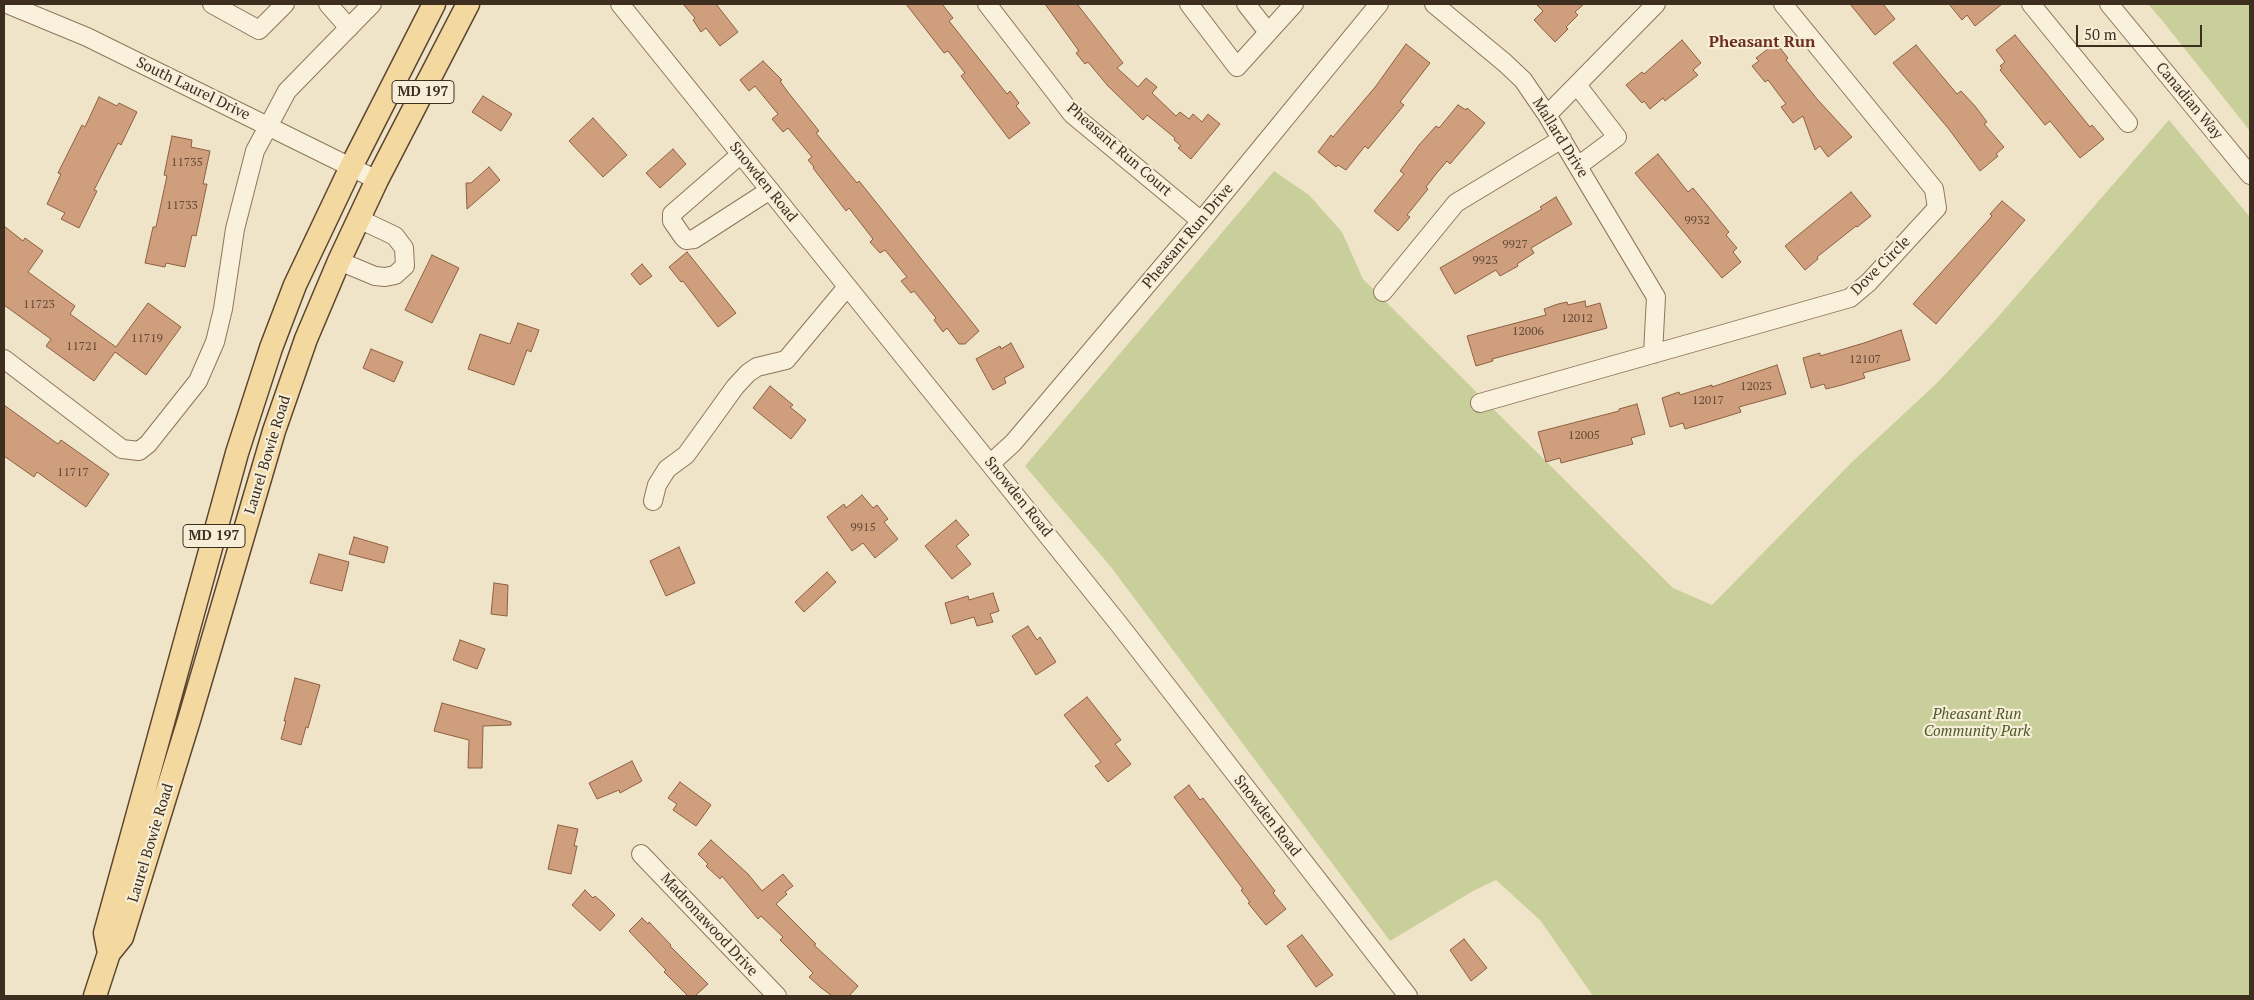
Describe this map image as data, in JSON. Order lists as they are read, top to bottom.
{
  "streets": {
    "main road": ["MD 197", "Laurel Bowie Road"],
    "street": [
      "South Laurel Drive",
      "Canadian Way",
      "Mallard Drive",
      "Pheasant Run Court",
      "Snowden Road",
      "Pheasant Run Drive",
      "Dove Circle",
      "Madronawood Drive"
    ]
  },
  "crossings": [
    ["South Laurel Drive", "Laurel Bowie Road"],
    ["Mallard Drive", "Dove Circle"],
    ["Pheasant Run Court", "Pheasant Run Drive"],
    ["Snowden Road", "Pheasant Run Drive"]
  ],
  "districts": ["Pheasant Run"],
  "parks": ["Pheasant Run Community Park"],
  "house_numbers": [
    "11735",
    "11733",
    "9932",
    "9927",
    "9923",
    "11723",
    "12012",
    "12006",
    "11719",
    "11721",
    "12107",
    "12023",
    "12017",
    "12005",
    "11717",
    "9915"
  ],
  "scale_bar": "50 m"
}
